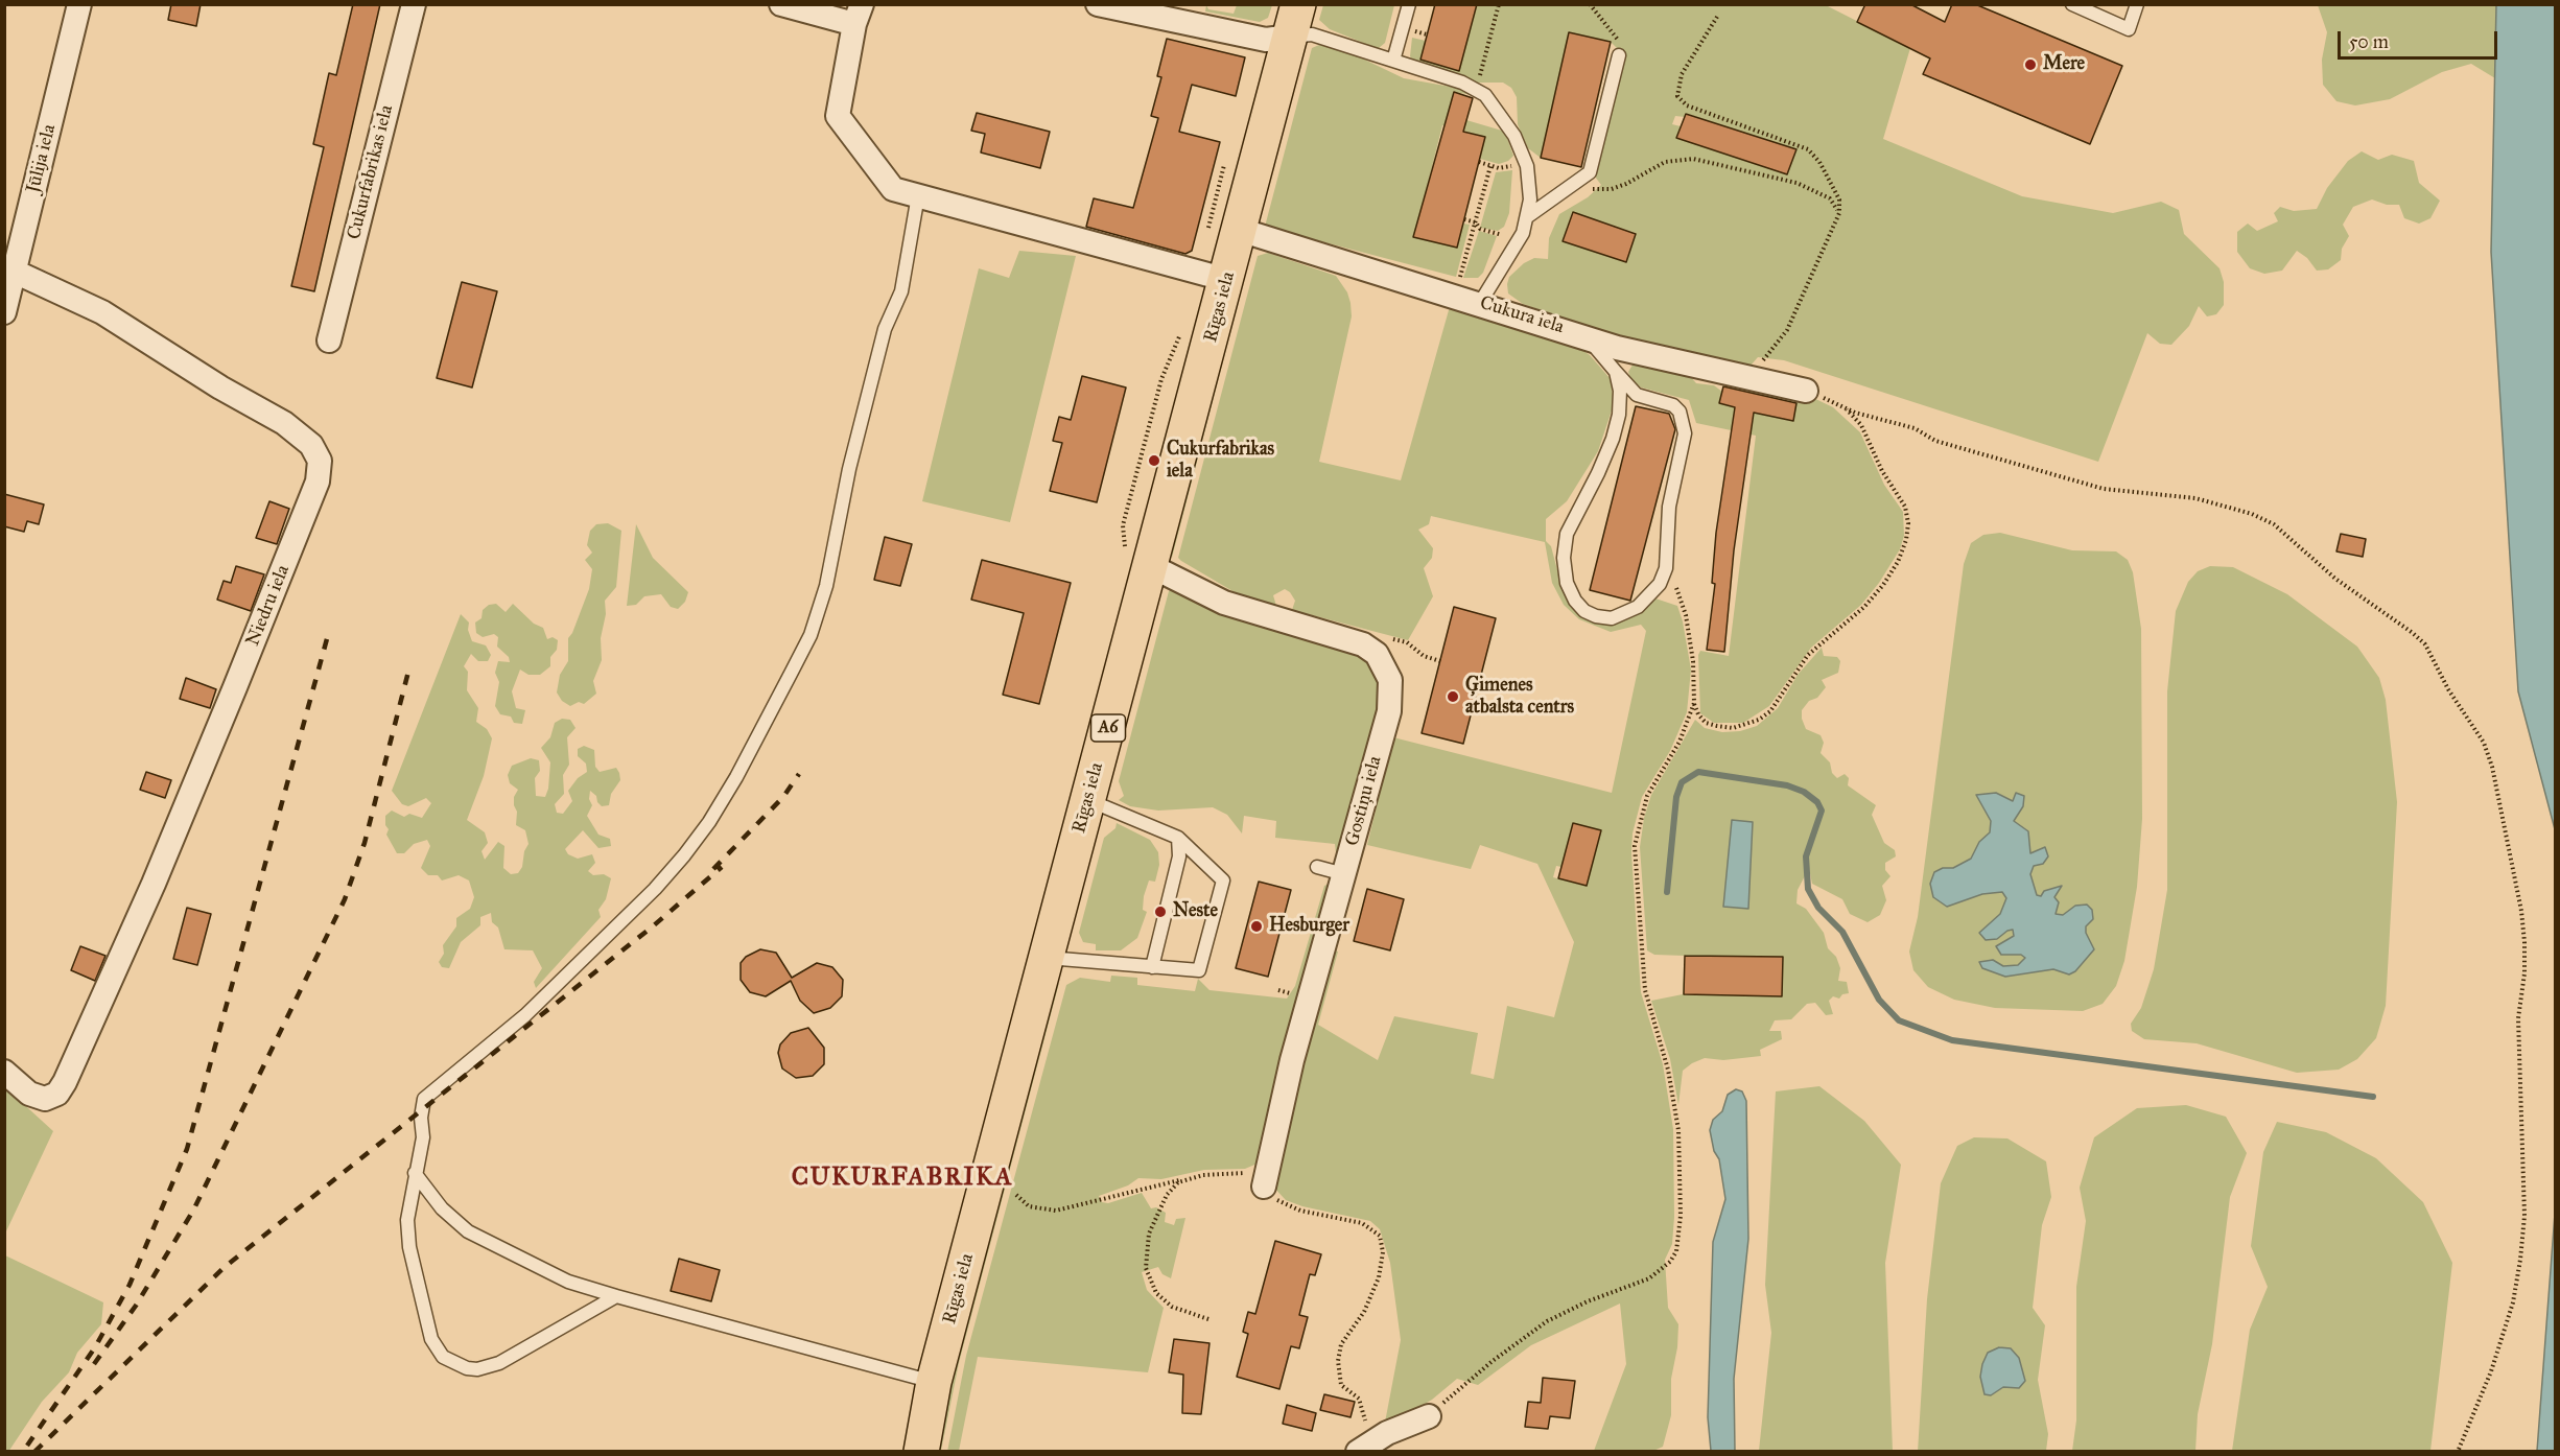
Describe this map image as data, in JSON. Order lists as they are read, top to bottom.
{
  "streets": {
    "highway": ["Rīgas iela", "A6"],
    "street": [
      "Jūlija iela",
      "Cukurfabrikas iela",
      "Cukura iela",
      "Niedru iela",
      "Gostiņu iela"
    ]
  },
  "crossings": [
    ["Jūlija iela", "Niedru iela"],
    ["Rīgas iela", "Cukura iela"],
    ["Rīgas iela", "Gostiņu iela"]
  ],
  "districts": ["CUKURFABRIKA"],
  "places": [
    "Mere",
    "Cukurfabrikas iela",
    "Ģimenes atbalsta centrs",
    "Neste",
    "Hesburger"
  ],
  "scale_bar": "50 m"
}
